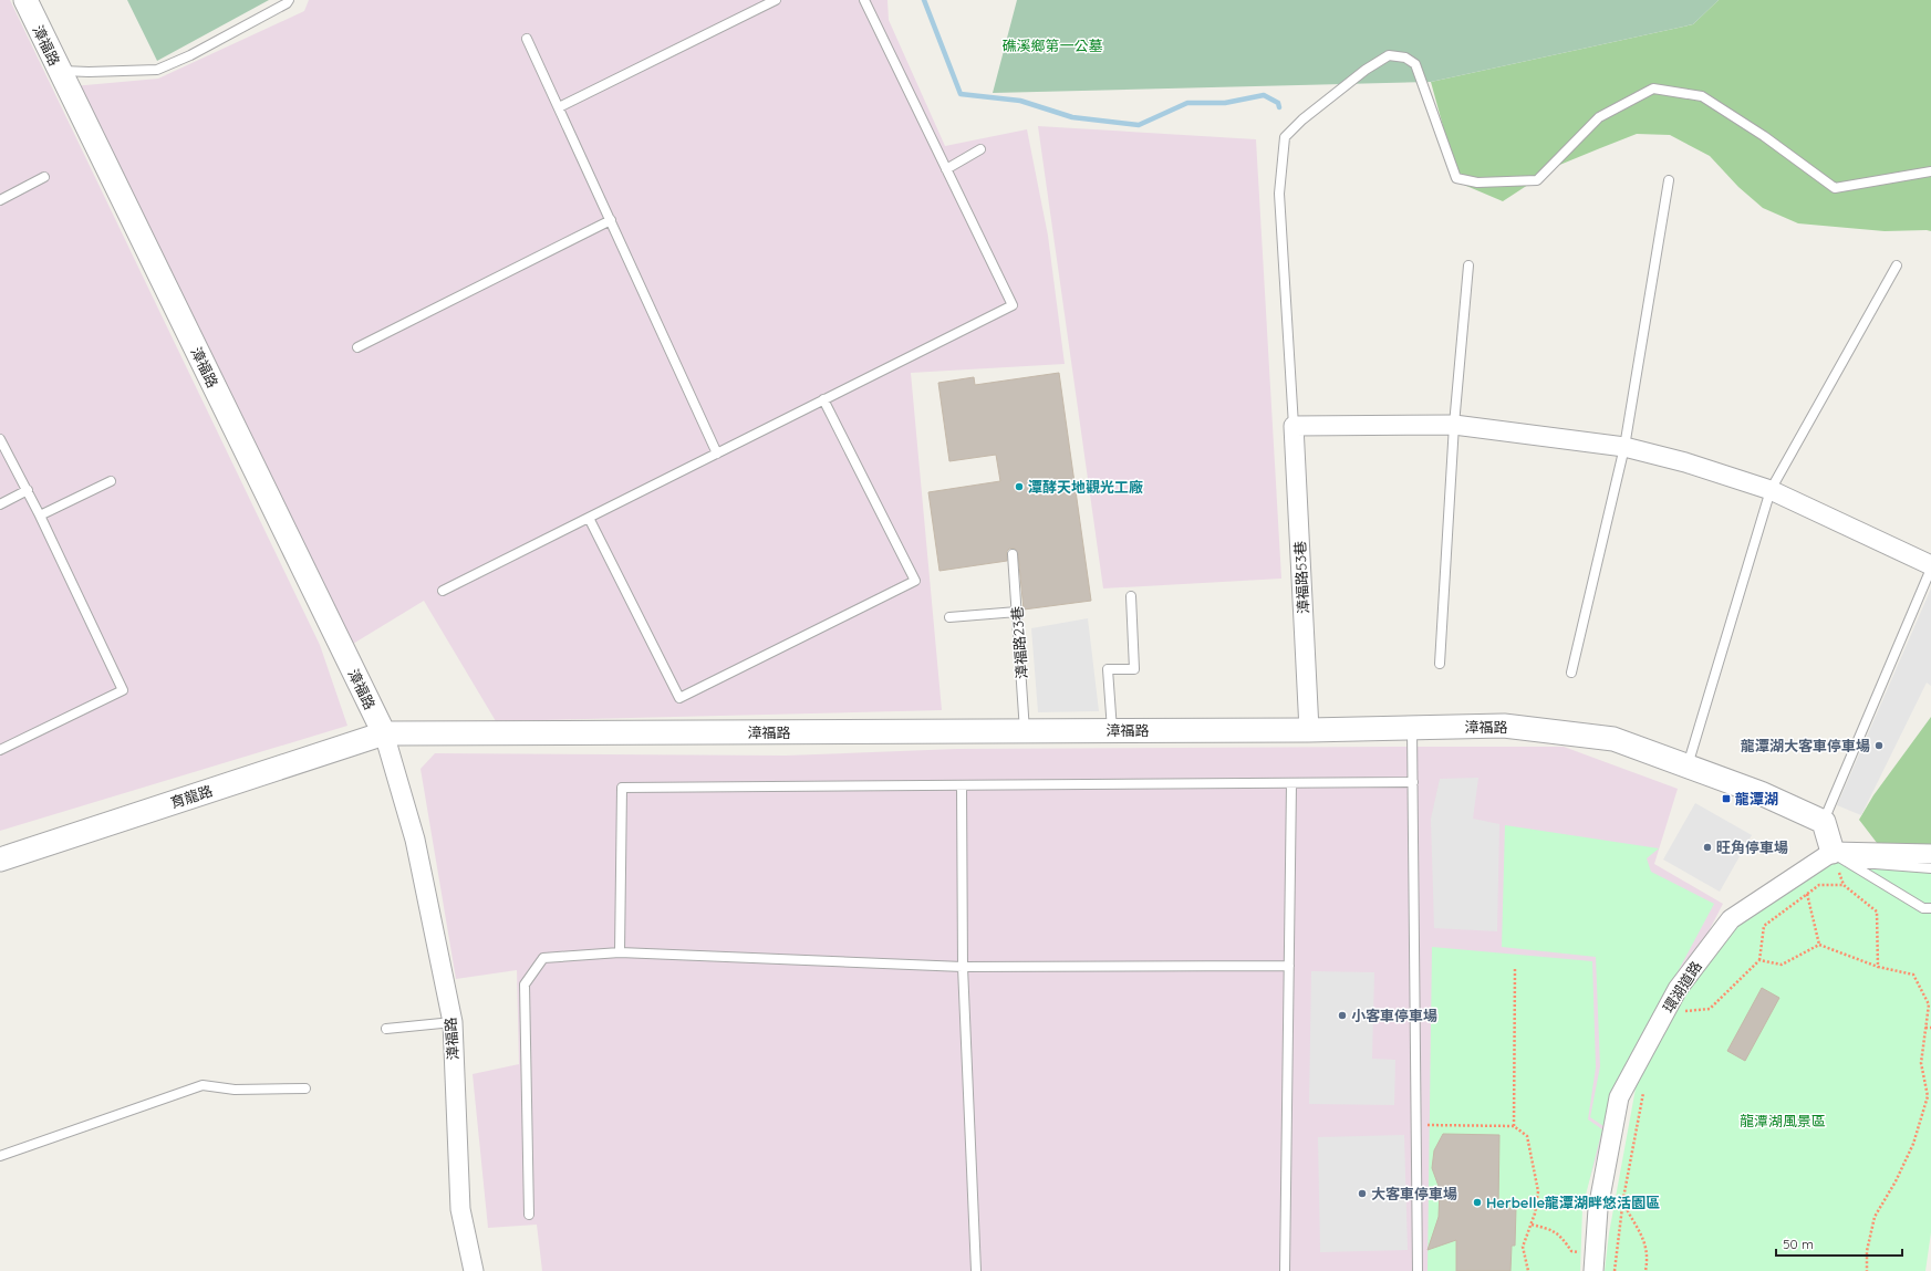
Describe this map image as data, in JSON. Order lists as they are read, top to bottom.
{
  "streets": {
    "street": [
      "漳福路",
      "漳福路53巷",
      "育龍路",
      "環湖道路"
    ],
    "lane": ["漳福路23巷"]
  },
  "crossings": [
    ["漳福路", "漳福路53巷"],
    ["漳福路", "漳福路23巷"],
    ["漳福路", "育龍路"]
  ],
  "parks": ["礁溪鄉第一公墓", "龍潭湖風景區"],
  "places": {
    "other": [
      "潭酵天地觀光工廠",
      "龍潭湖大客車停車場",
      "旺角停車場",
      "小客車停車場",
      "大客車停車場",
      "Herbelle龍潭湖畔悠活園區"
    ],
    "transit": ["龍潭湖"]
  },
  "scale_bar": "50 m"
}
